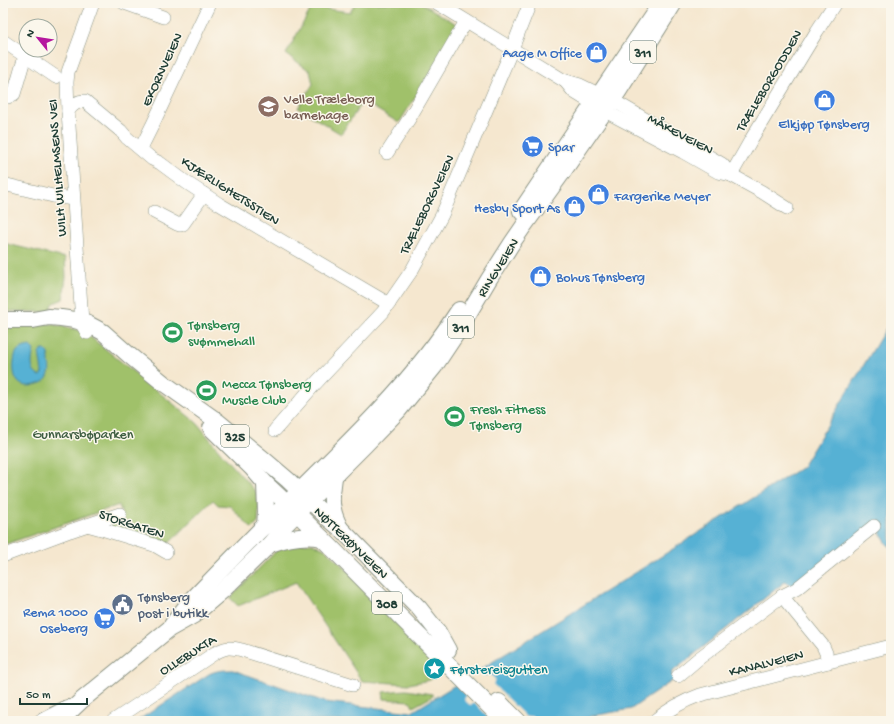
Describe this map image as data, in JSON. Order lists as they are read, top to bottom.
{
  "streets": {
    "main road": [
      "311",
      "RINGVEIEN",
      "325",
      "NØTTERØYVEIEN",
      "308"
    ],
    "street": [
      "EKORNVEIEN",
      "TRÆLEBORGODDEN",
      "WILH WILHELMSENS VEI",
      "KJÆRLIGHETSSTIEN",
      "TRÆLEBORGVEIEN",
      "STORGATEN",
      "OLLEBUKTA",
      "KANALVEIEN"
    ]
  },
  "crossings": [
    ["EKORNVEIEN", "KJÆRLIGHETSSTIEN"],
    ["WILH WILHELMSENS VEI", "KJÆRLIGHETSSTIEN"],
    ["WILH WILHELMSENS VEI", "325"],
    ["KJÆRLIGHETSSTIEN", "TRÆLEBORGVEIEN"],
    ["RINGVEIEN", "325"],
    ["RINGVEIEN", "NØTTERØYVEIEN"],
    ["RINGVEIEN", "308"],
    ["325", "NØTTERØYVEIEN"],
    ["NØTTERØYVEIEN", "308"]
  ],
  "parks": ["Gunnarsbøparken"],
  "places": {
    "shop": [
      "Aage M Office",
      "Elkjøp Tønsberg",
      "Fargerike Meyer",
      "Hesby Sport As",
      "Bohus Tønsberg"
    ],
    "school or university": ["Velle Træleborg barnehage"],
    "supermarket": ["Spar", "Rema 1000 Oseberg"],
    "sports": ["Tønsberg svømmehall", "Mecca Tønsberg Muscle Club", "Fresh Fitness Tønsberg"],
    "public building": ["Tønsberg post i butikk"],
    "place": ["Førstereisgutten"]
  },
  "scale_bar": "50 m",
  "north": "top left"
}
